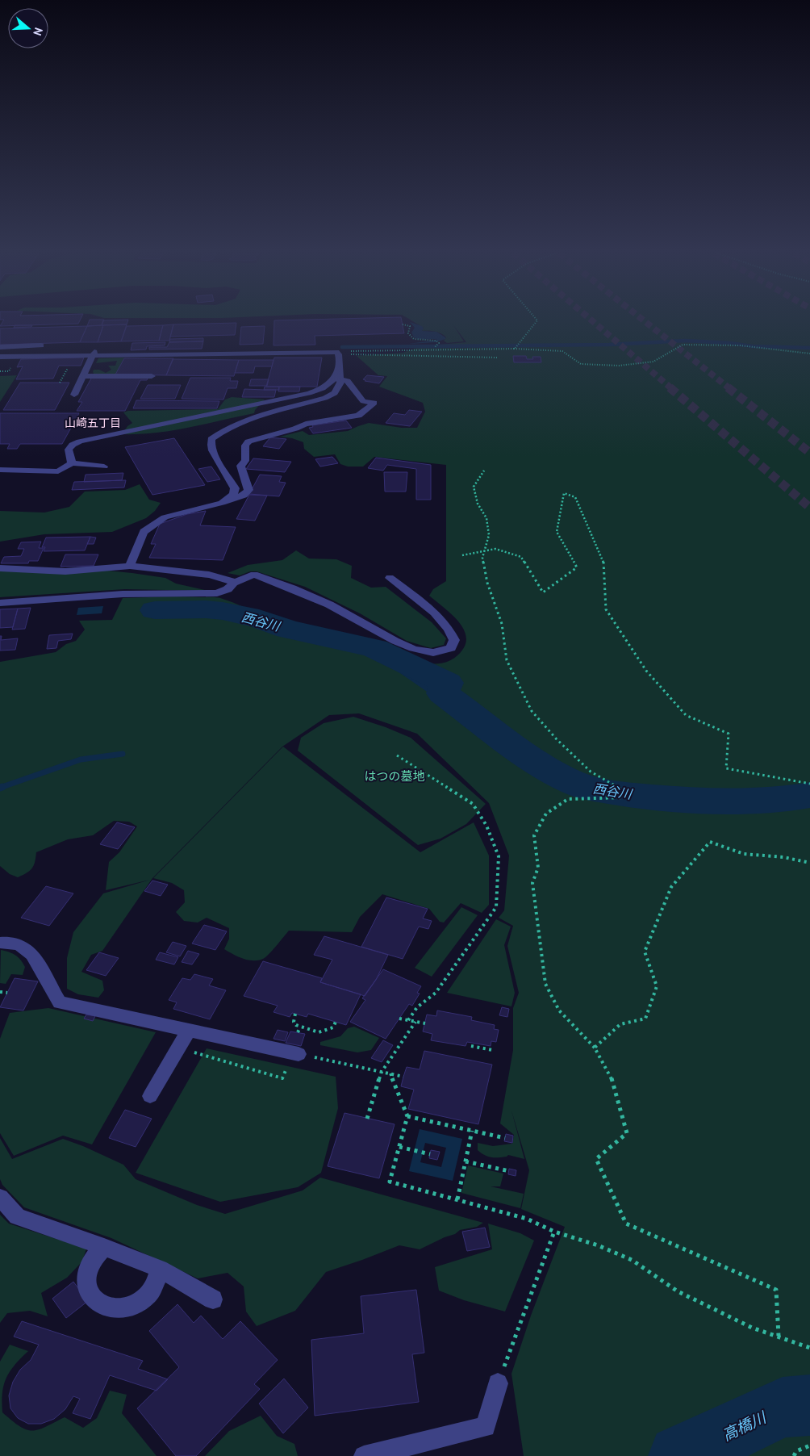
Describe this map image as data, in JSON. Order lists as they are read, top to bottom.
{
  "districts": ["山崎五丁目"],
  "water": ["西谷川", "高橋川"],
  "parks": ["はつの墓地"],
  "north": "right"
}
